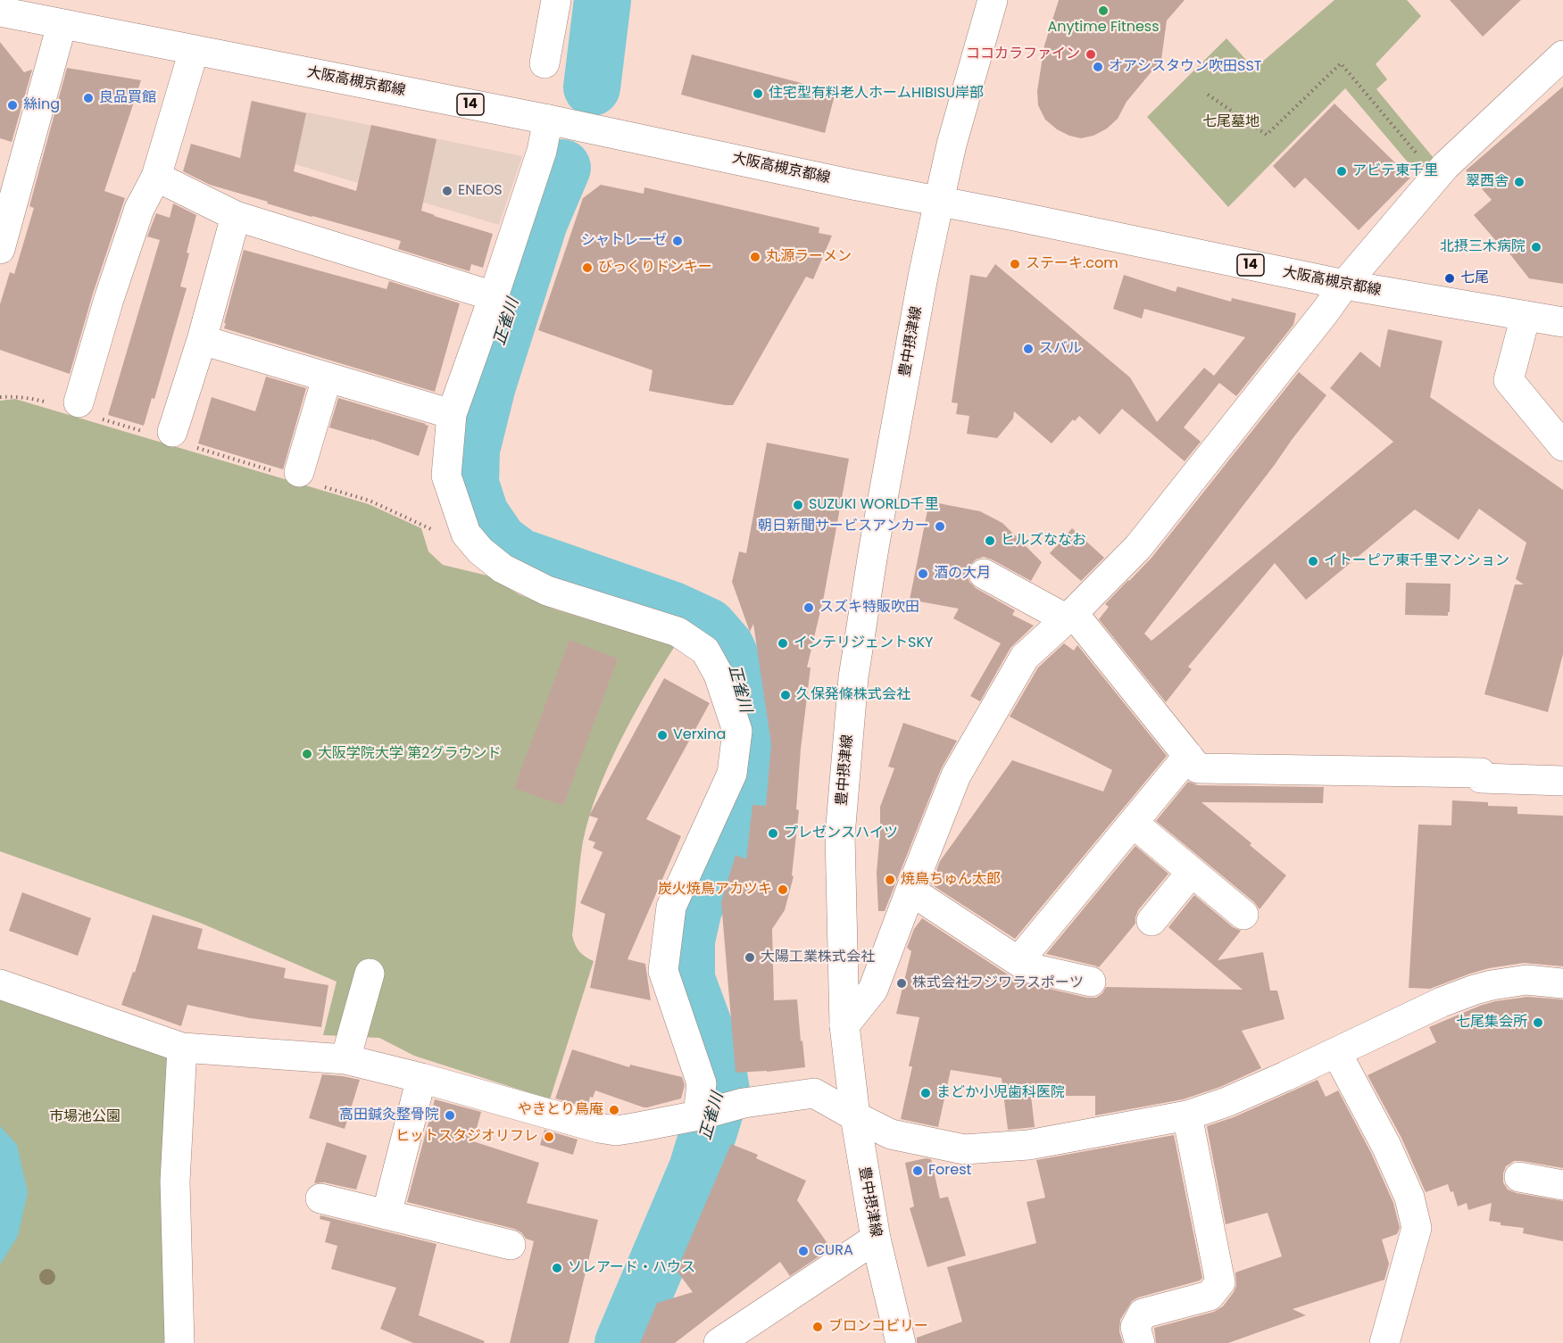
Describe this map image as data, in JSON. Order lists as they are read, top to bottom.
{
  "streets": {
    "street": ["大阪高槻京都線", "14", "豊中摂津線"]
  },
  "crossings": [
    ["大阪高槻京都線", "豊中摂津線"]
  ],
  "water": ["正雀川"],
  "parks": ["七尾墓地", "市場池公園"],
  "places": [
    "Anytime Fitness",
    "ココカラファイン",
    "オアシスタウン吹田SST",
    "住宅型有料老人ホームHIBISU岸部",
    "良品買館",
    "絲ing",
    "アビテ東千里",
    "翠西舎",
    "ENEOS",
    "シャトレーゼ",
    "北摂三木病院",
    "丸源ラーメン",
    "ステーキ.com",
    "びっくりドンキー",
    "七尾",
    "スバル",
    "SUZUKI WORLD千里",
    "朝日新聞サービスアンカー",
    "ヒルズななお",
    "イトーピア東千里マンション",
    "酒の大月",
    "スズキ特販吹田",
    "インテリジェントSKY",
    "久保発條株式会社",
    "Verxina",
    "大阪学院大学 第2グラウンド",
    "プレゼンスハイツ",
    "焼鳥ちゅん太郎",
    "炭火焼鳥アカツキ",
    "大陽工業株式会社",
    "株式会社フジワラスポーツ",
    "七尾集会所",
    "まどか小児歯科医院",
    "やきとり鳥庵",
    "高田鍼灸整骨院",
    "ヒットスタジオリフレ",
    "Forest",
    "CURA",
    "ソレアード・ハウス",
    "ブロンコビリー"
  ]
}
